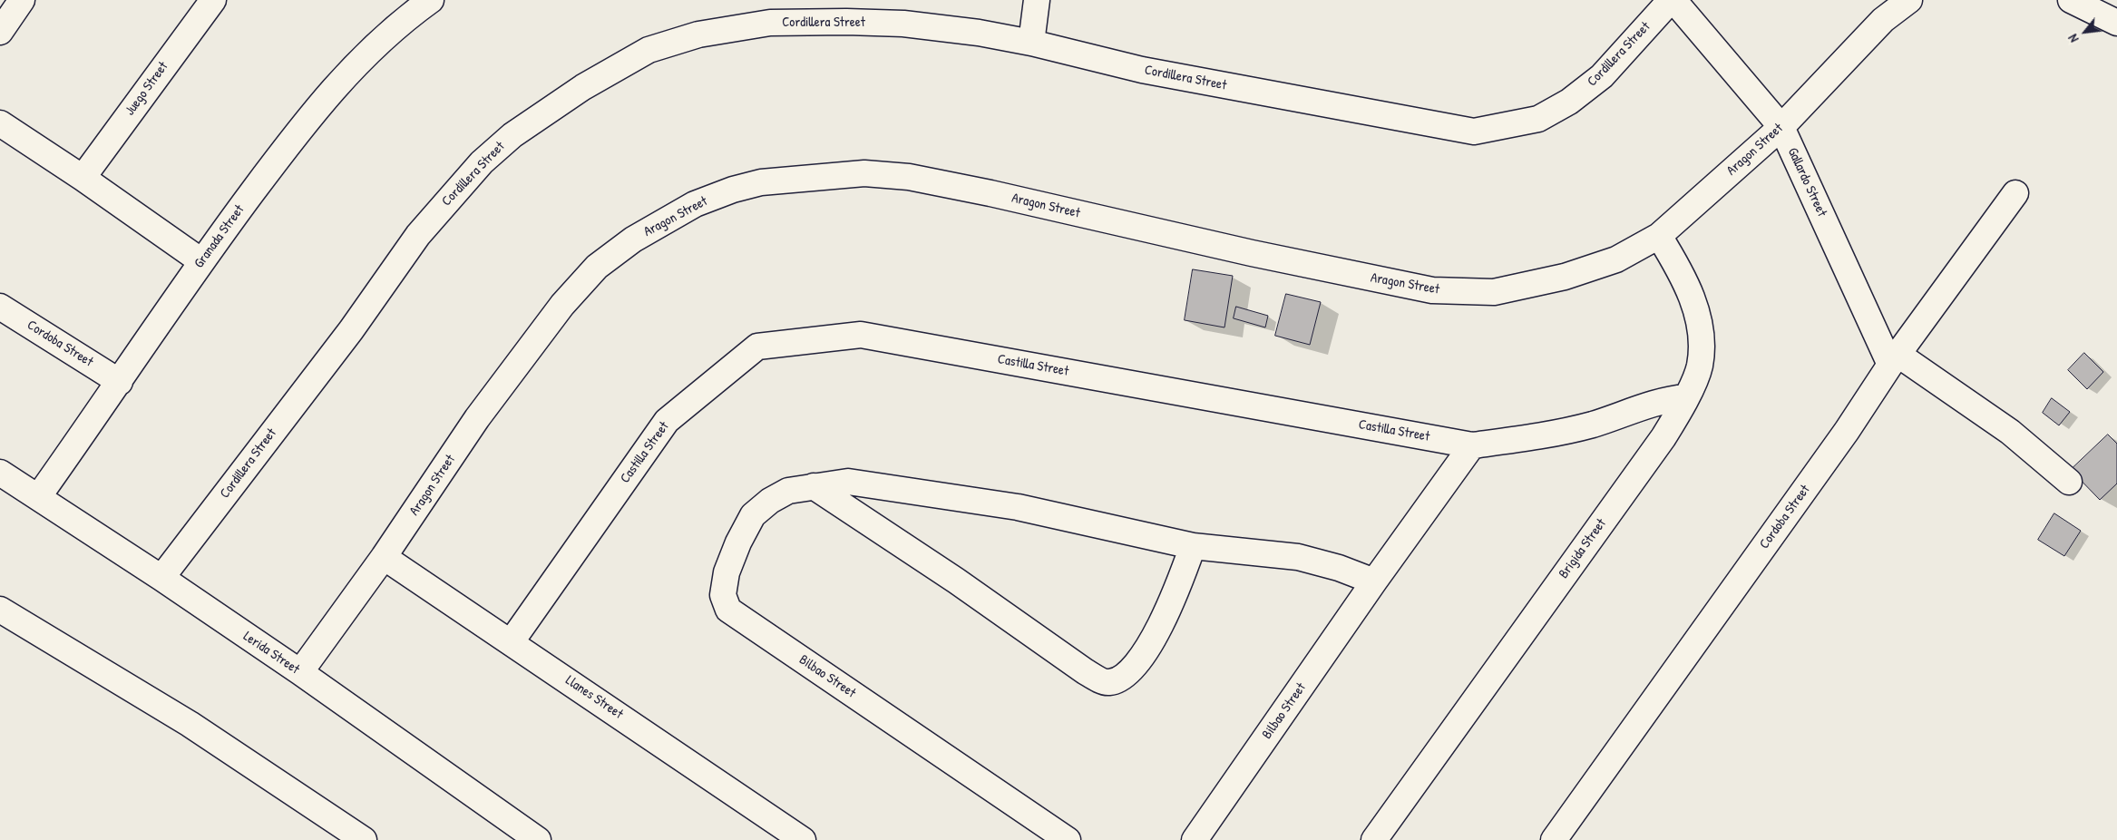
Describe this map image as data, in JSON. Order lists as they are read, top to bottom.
{
  "streets": {
    "street": [
      "Cordillera Street",
      "Juego Street",
      "Aragon Street",
      "Gallardo Street",
      "Granada Street",
      "Cordoba Street",
      "Castilla Street",
      "Brigida Street",
      "Lerida Street",
      "Bilbao Street",
      "Llanes Street"
    ]
  },
  "crossings": [
    ["Cordillera Street", "Gallardo Street"],
    ["Cordillera Street", "Lerida Street"],
    ["Aragon Street", "Gallardo Street"],
    ["Aragon Street", "Brigida Street"],
    ["Aragon Street", "Lerida Street"],
    ["Aragon Street", "Llanes Street"],
    ["Gallardo Street", "Cordoba Street"],
    ["Granada Street", "Cordoba Street"],
    ["Granada Street", "Lerida Street"],
    ["Castilla Street", "Brigida Street"],
    ["Castilla Street", "Bilbao Street"],
    ["Castilla Street", "Llanes Street"]
  ],
  "north": "bottom left"
}
